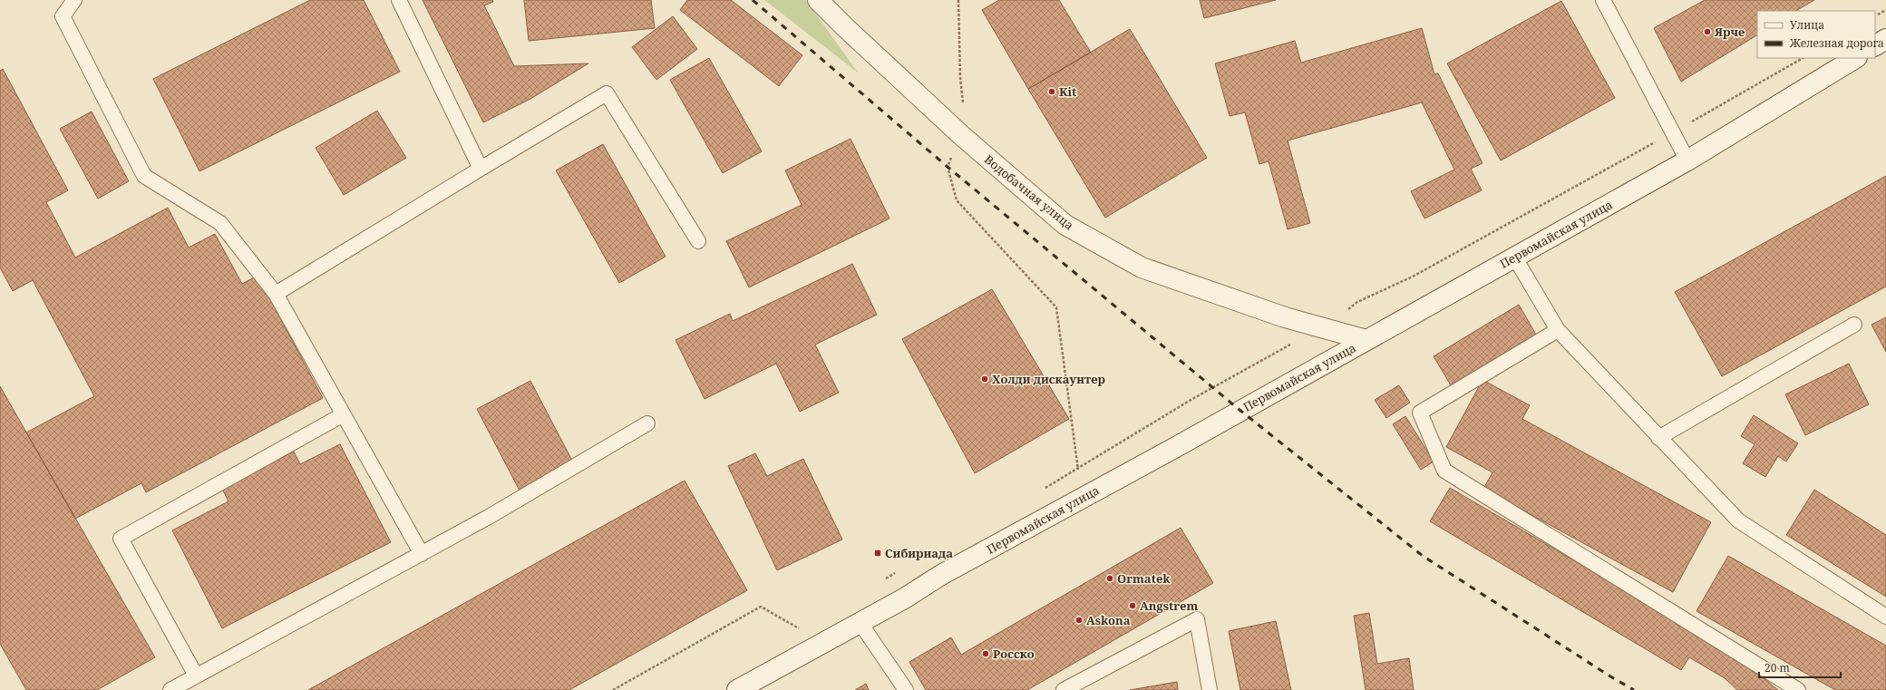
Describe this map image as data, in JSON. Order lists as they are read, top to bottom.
{
  "streets": {
    "main road": ["Водобачная улица", "Первомайская улица"]
  },
  "crossings": [
    ["Водобачная улица", "Первомайская улица"]
  ],
  "places": {
    "other": [
      "Ярче",
      "Kit",
      "Холди дискаунтер",
      "Ormatek",
      "Angstrem",
      "Askona",
      "Росско"
    ],
    "transit": ["Сибириада"]
  },
  "legend": ["Улица", "Железная дорога"],
  "scale_bar": "20 m"
}
